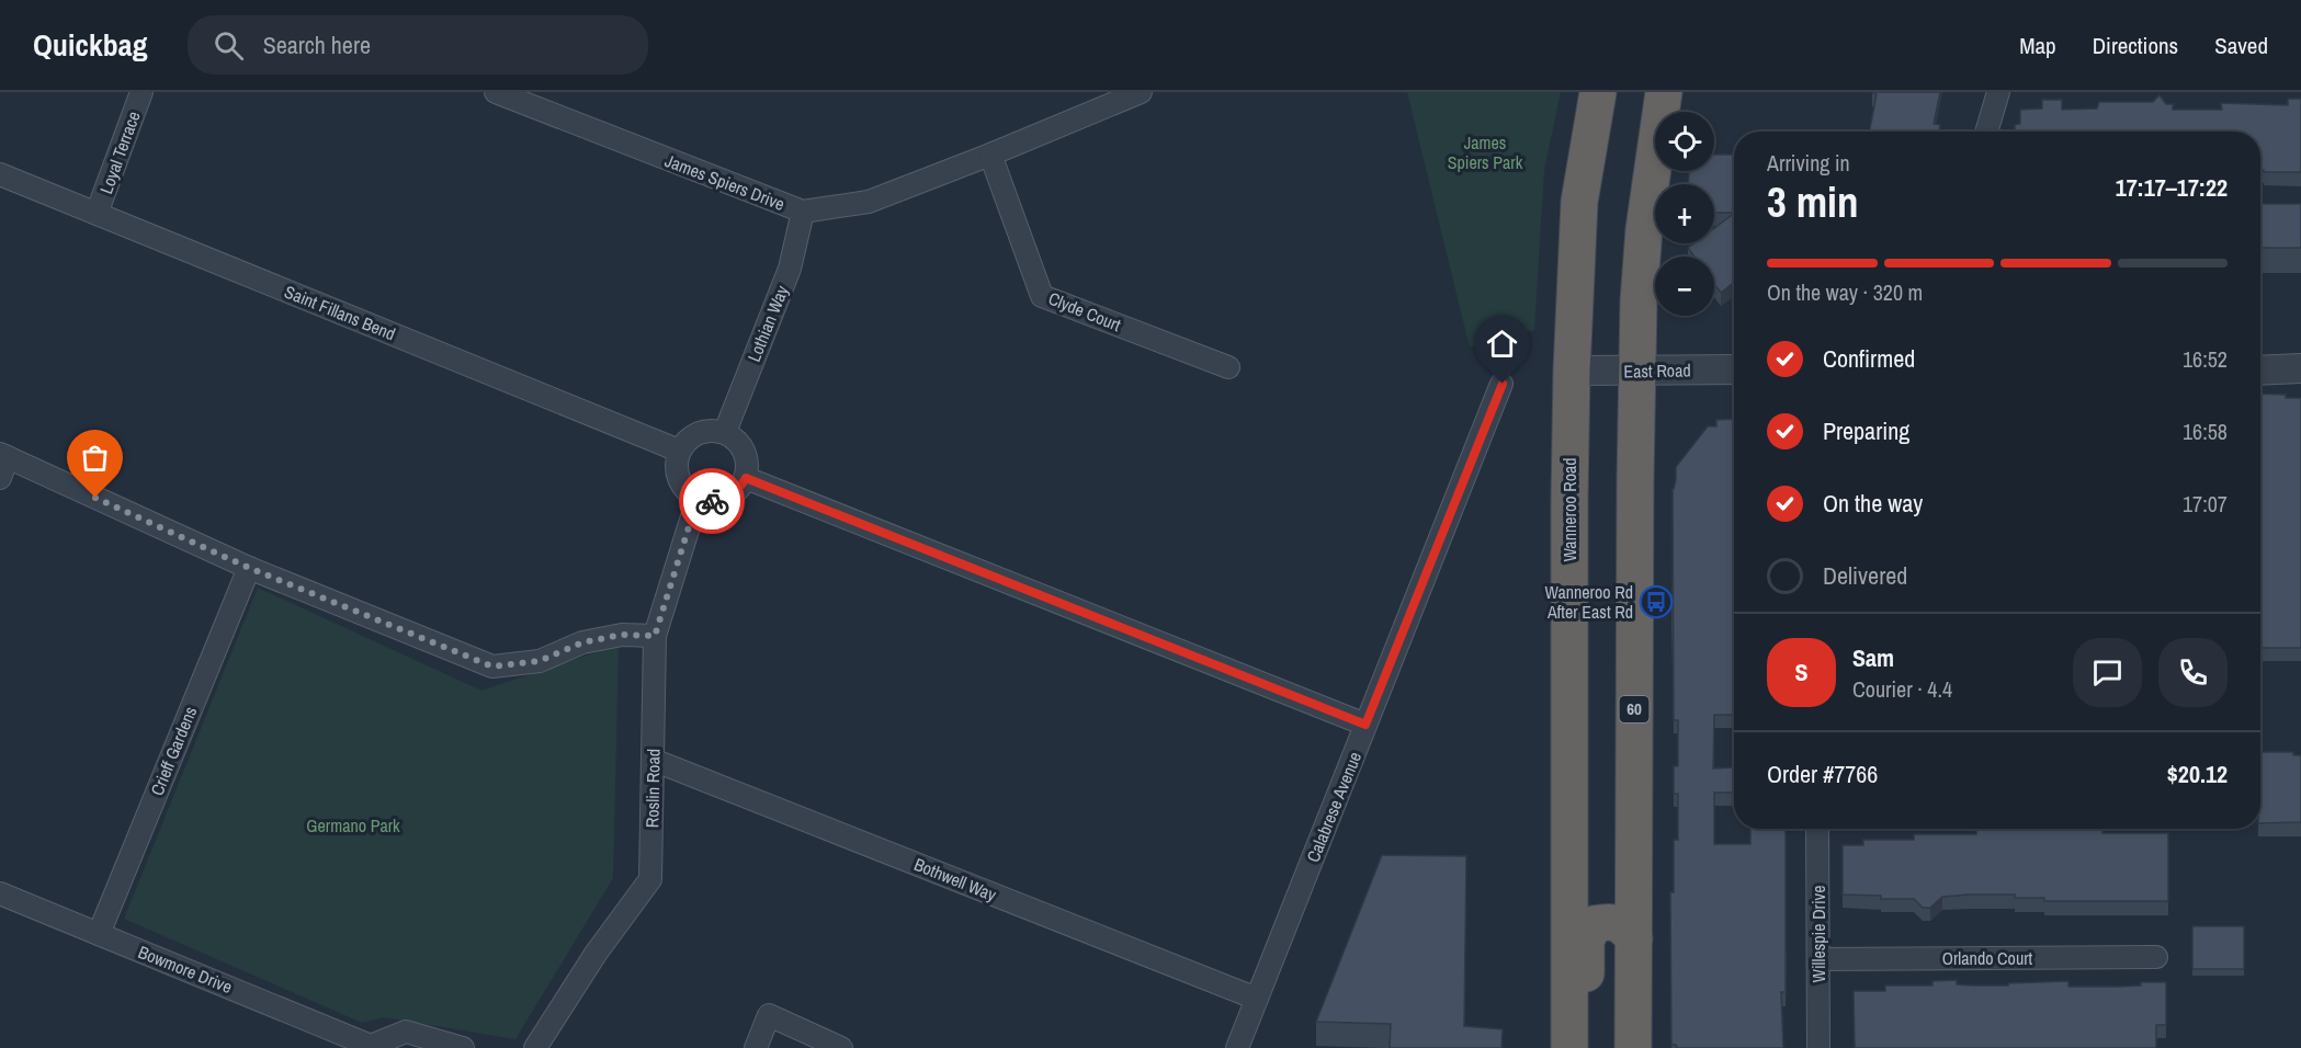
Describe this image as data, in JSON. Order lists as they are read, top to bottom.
{
  "streets": {
    "highway": ["Wanneroo Road", "60"],
    "street": [
      "Loyal Terrace",
      "James Spiers Drive",
      "Clyde Court",
      "Saint Fillans Bend",
      "Lothian Way",
      "East Road",
      "Crieff Gardens",
      "Roslin Road",
      "Calabrese Avenue",
      "Bothwell Way",
      "Willespie Drive",
      "Orlando Court",
      "Bowmore Drive"
    ]
  },
  "crossings": [
    ["Loyal Terrace", "Saint Fillans Bend"],
    ["James Spiers Drive", "Clyde Court"],
    ["James Spiers Drive", "Lothian Way"],
    ["Saint Fillans Bend", "Lothian Way"],
    ["Saint Fillans Bend", "Roslin Road"],
    ["Lothian Way", "Roslin Road"],
    ["East Road", "Wanneroo Road"],
    ["East Road", "60"],
    ["Crieff Gardens", "Bowmore Drive"],
    ["Roslin Road", "Bothwell Way"],
    ["Calabrese Avenue", "Bothwell Way"],
    ["Willespie Drive", "Orlando Court"]
  ],
  "parks": ["James Spiers Park", "Germano Park"],
  "places": {
    "bus stop": ["Wanneroo Rd After East Rd"]
  },
  "page": {
    "header": "Quickbag",
    "search": "Search here",
    "nav": ["Map", "Directions", "Saved"],
    "map_buttons": ["+", "−"],
    "heading": ["3 min", "Arriving in", "17:17–17:22"],
    "panel": [
      "Sam",
      "Courier · 4.4",
      "Order #7766",
      "$20.12"
    ],
    "bar": "On the way · 320 m",
    "list": [
      ["Confirmed", "16:52"],
      ["Preparing", "16:58"],
      ["On the way", "17:07"],
      "Delivered"
    ],
    "round": "S"
  }
}
